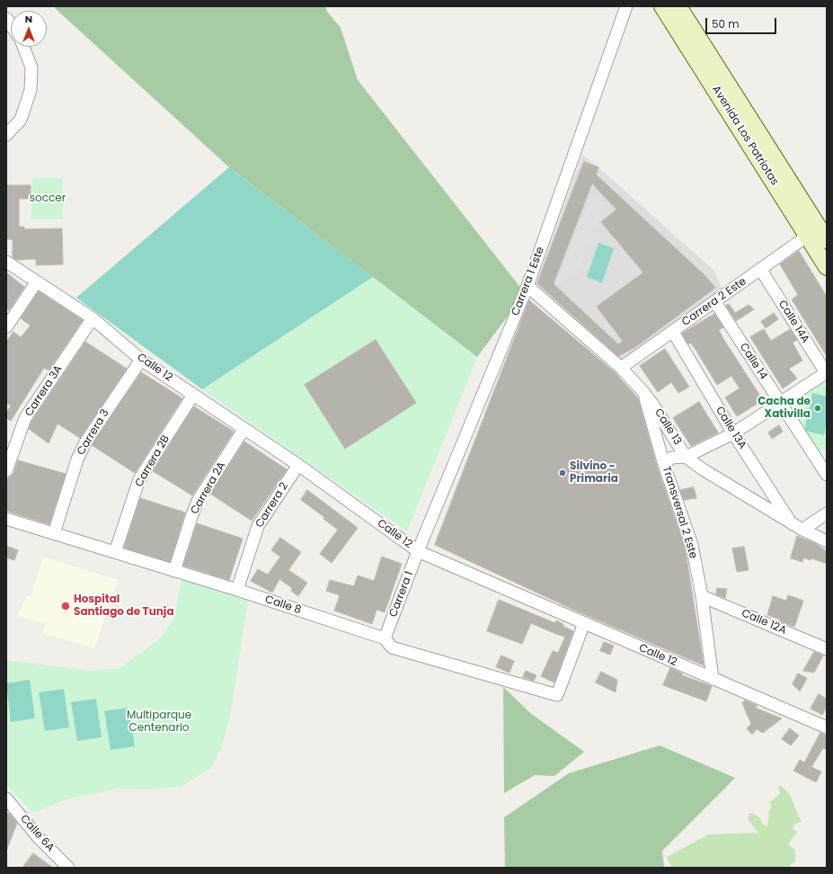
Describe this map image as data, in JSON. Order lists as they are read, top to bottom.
{
  "streets": {
    "main road": ["Avenida Los Patriotas"],
    "street": [
      "Carrera 1 Este",
      "Carrera 2 Este",
      "Calle 14A",
      "Calle 14",
      "Calle 12",
      "Carrera 3A",
      "Calle 13",
      "Calle 13A",
      "Carrera 3",
      "Carrera 2B",
      "Carrera 2A",
      "Carrera 2",
      "Transversal 2 Este",
      "Carrera 1",
      "Calle 8",
      "Calle 12A",
      "Calle 6A"
    ]
  },
  "crossings": [
    ["Avenida Los Patriotas", "Carrera 2 Este"],
    ["Carrera 1 Este", "Calle 12"],
    ["Carrera 1 Este", "Calle 13"],
    ["Carrera 1 Este", "Carrera 1"],
    ["Carrera 2 Este", "Calle 14A"],
    ["Carrera 2 Este", "Calle 14"],
    ["Carrera 2 Este", "Calle 13"],
    ["Carrera 2 Este", "Calle 13A"],
    ["Calle 12", "Carrera 3A"],
    ["Calle 12", "Carrera 3"],
    ["Calle 12", "Carrera 2B"],
    ["Calle 12", "Carrera 2A"],
    ["Calle 12", "Carrera 2"],
    ["Calle 12", "Transversal 2 Este"],
    ["Calle 12", "Carrera 1"],
    ["Calle 12", "Calle 8"],
    ["Calle 13", "Calle 13A"],
    ["Calle 13", "Transversal 2 Este"],
    ["Carrera 3", "Calle 8"],
    ["Carrera 2B", "Calle 8"],
    ["Carrera 2A", "Calle 8"],
    ["Carrera 2", "Calle 8"],
    ["Transversal 2 Este", "Calle 12A"],
    ["Carrera 1", "Calle 8"]
  ],
  "parks": ["soccer", "Multiparque Centenario"],
  "places": ["Cacha de Xativilla", "Silvino - Primaria", "Hospital Santiago de Tunja"],
  "scale_bar": "50 m",
  "north": "top"
}
